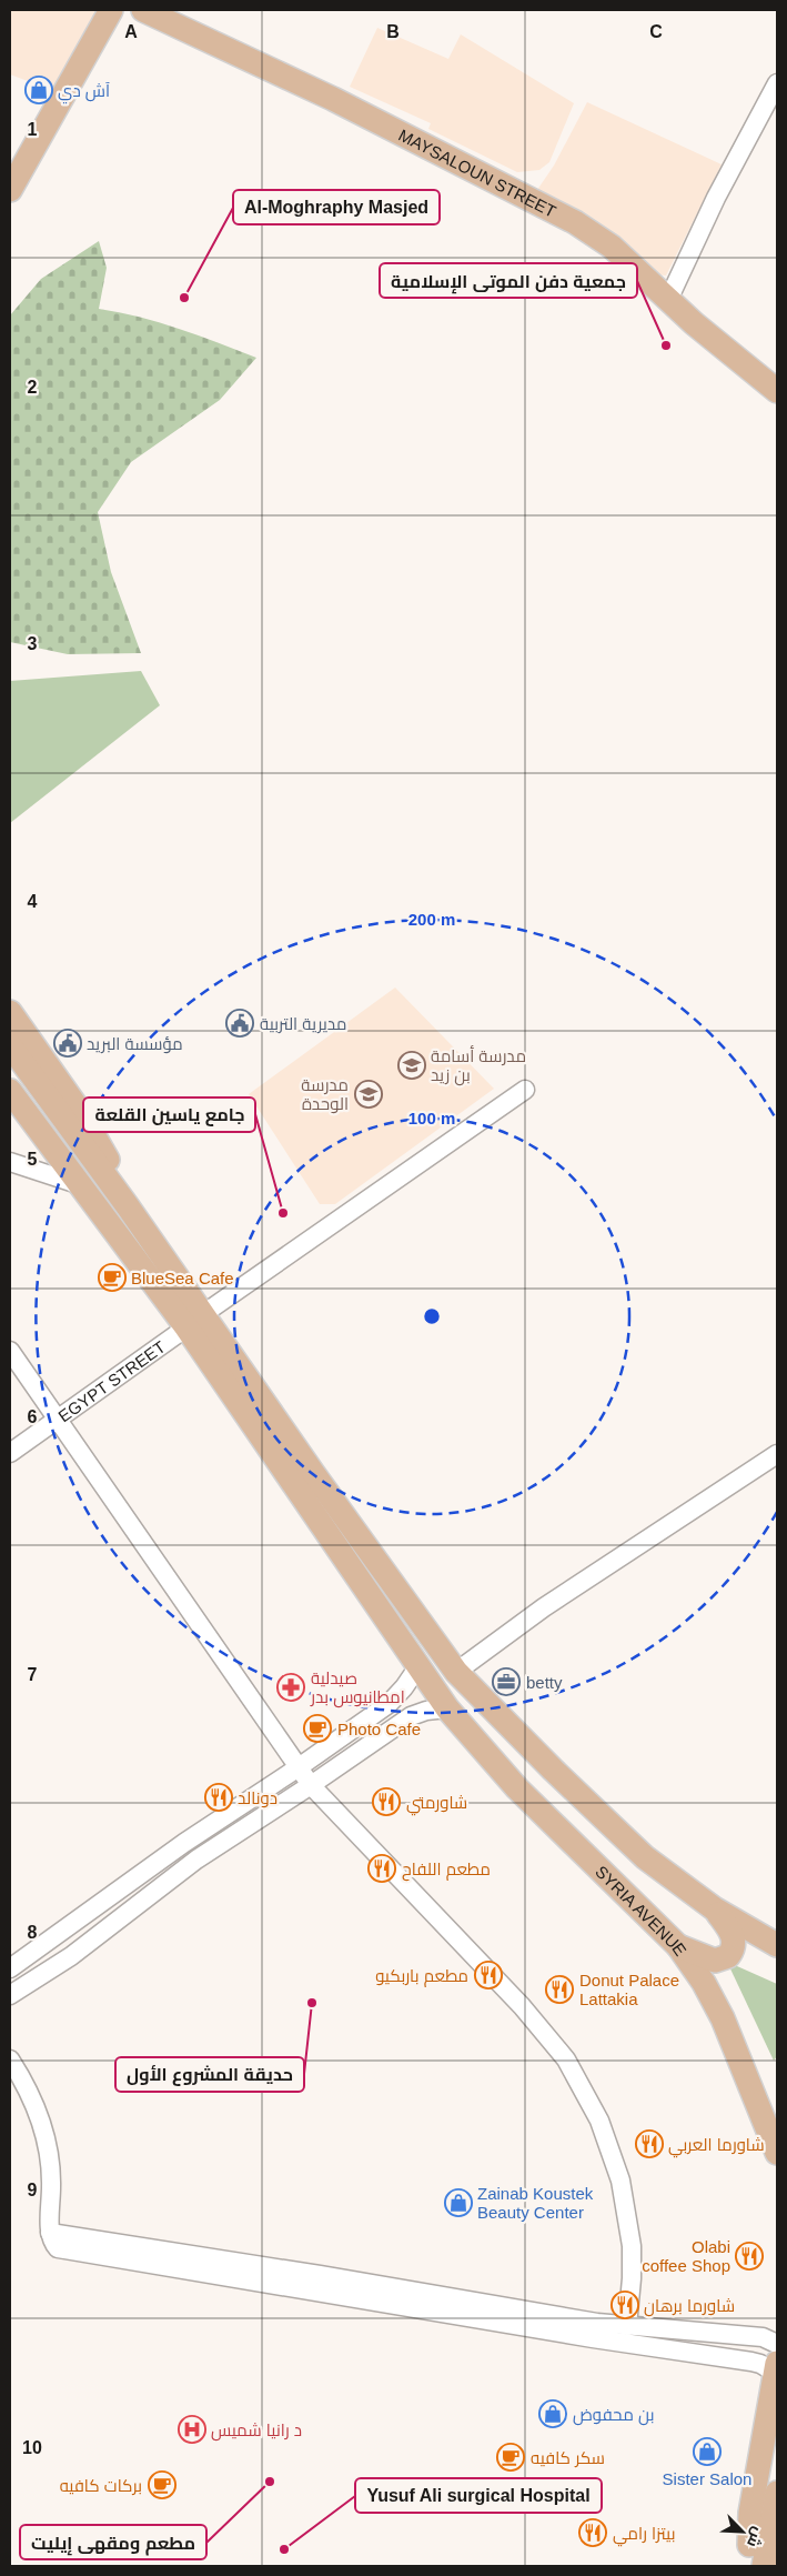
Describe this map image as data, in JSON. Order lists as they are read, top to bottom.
{
  "streets": {
    "main road": ["MAYSALOUN STREET", "SYRIA AVENUE"],
    "street": ["EGYPT STREET"]
  },
  "crossings": [
    ["EGYPT STREET", "SYRIA AVENUE"]
  ],
  "places": {
    "shop": [
      "آش دي",
      "Zainab Koustek Beauty Center",
      "بن محفوض",
      "Sister Salon"
    ],
    "other": [
      "Al-Moghraphy Masjed",
      "جمعية دفن الموتى الإسلامية",
      "جامع ياسين القلعة",
      "حديقة المشروع الأول",
      "مطعم ومقهى إيليت",
      "Yusuf Ali surgical Hospital"
    ],
    "public building": ["مديرية التربية", "مؤسسة البريد"],
    "school or university": ["مدرسة أسامة بن زيد", "مدرسة الوحدة"],
    "cafe": [
      "BlueSea Cafe",
      "Photo Cafe",
      "سكر كافيه",
      "بركات كافيه"
    ],
    "office": ["betty"],
    "pharmacy": ["صيدلية امطانيوس بدر"],
    "restaurant": [
      "دونالد",
      "شاورمتي",
      "مطعم اللفاح",
      "مطعم باربكيو",
      "Donut Palace Lattakia",
      "شاورما العربي",
      "Olabi coffee Shop",
      "شاورما برهان",
      "بيتزا رامي"
    ],
    "hospital": ["د رانيا شميس"]
  },
  "north": "bottom right",
  "grid": {
    "columns": ["A", "B", "C"],
    "rows": [
      "1",
      "2",
      "3",
      "4",
      "5",
      "6",
      "7",
      "8",
      "9",
      "10"
    ]
  },
  "rings": ["200 m", "100 m"]
}
